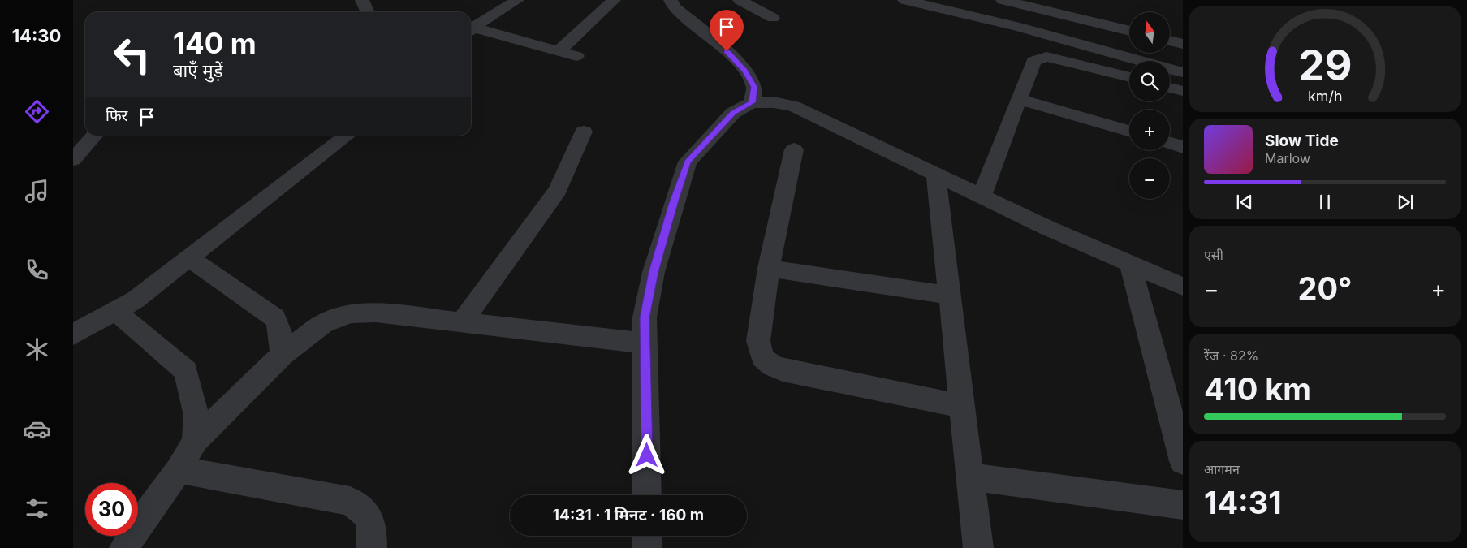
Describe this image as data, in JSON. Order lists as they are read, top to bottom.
{
  "north": "top",
  "page": {
    "tabs": "14:30",
    "map_buttons": ["+", "−"],
    "turn": ["140 m", "बाएँ मुड़ें"],
    "then": "फिर",
    "song": ["Slow Tide", "Marlow"],
    "tile": [
      "एसी",
      ["रेंज · 82%", "410 km"],
      ["आगमन", "14:31"]
    ],
    "heat": ["−", "20°", "+"],
    "limit": "30",
    "trip": "14:31 · 1 मिनट · 160 m",
    "gauge": ["29", "km/h"]
  }
}
